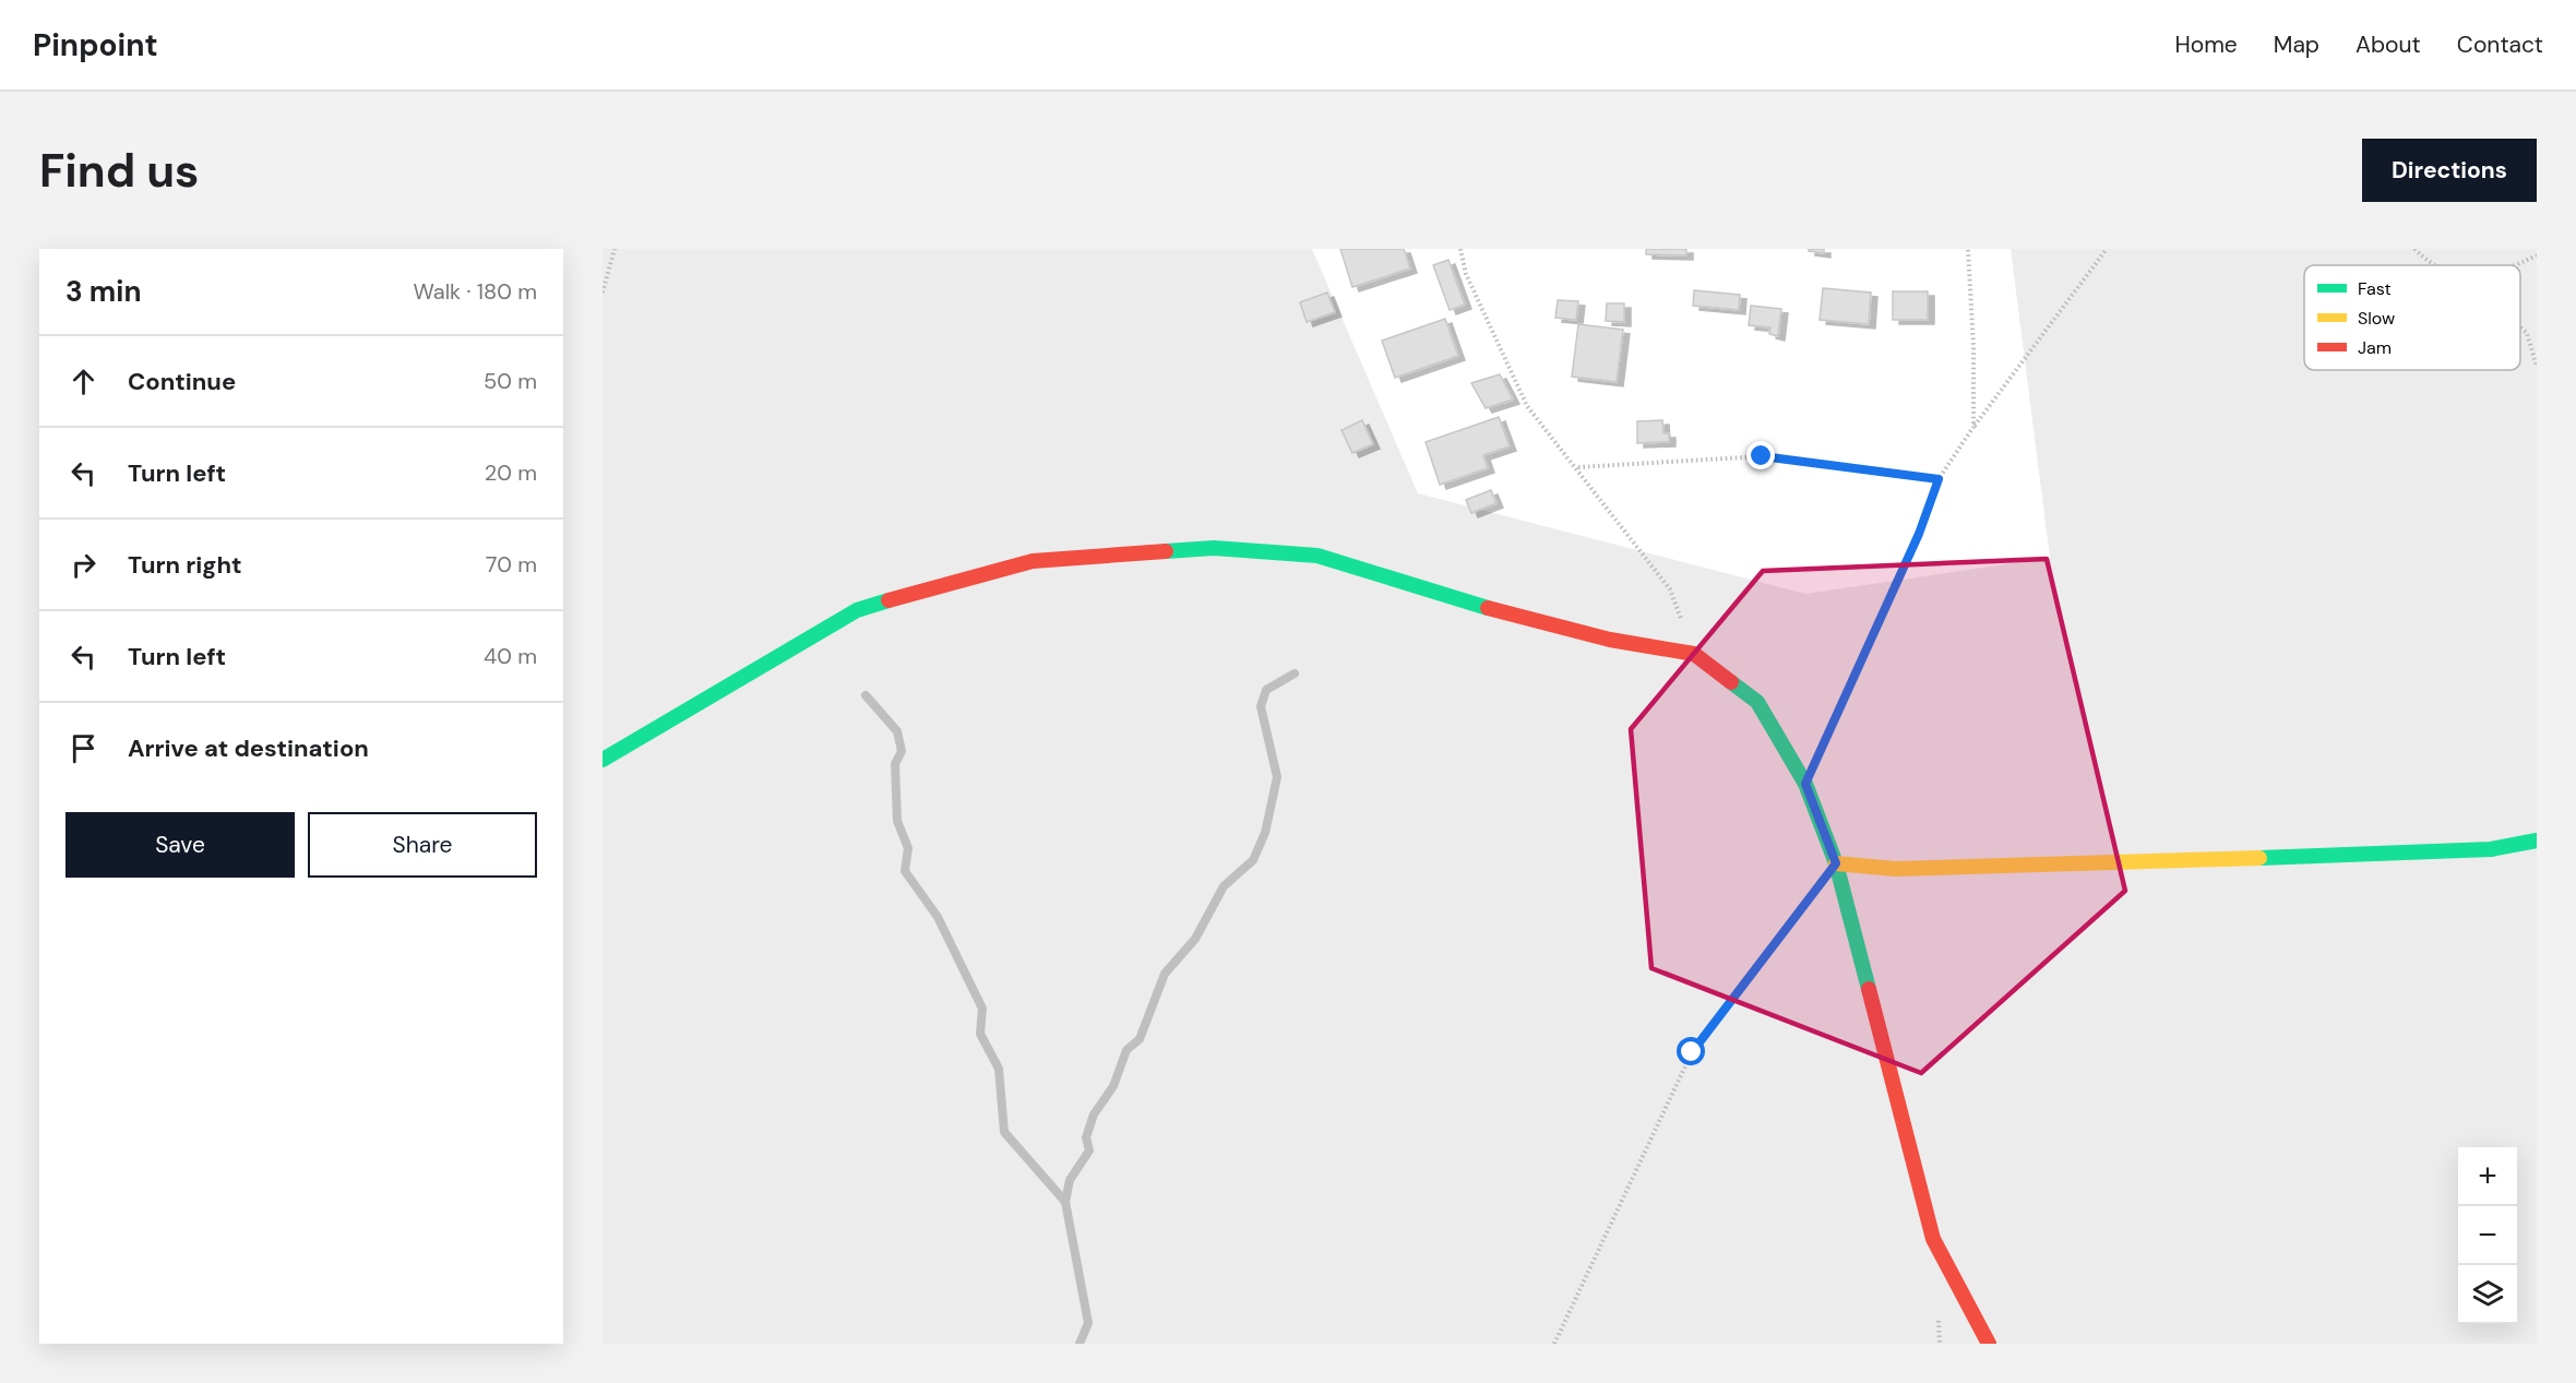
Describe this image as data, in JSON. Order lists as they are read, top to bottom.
{
  "legend": ["Fast", "Slow", "Jam"],
  "page": {
    "header": "Pinpoint",
    "nav": [
      "Home",
      "Map",
      "About",
      "Contact"
    ],
    "buttons": [
      "Directions",
      ["Save", "Share"]
    ],
    "title": "Find us",
    "heading": ["3 min", "Walk · 180 m"],
    "list": [
      ["Continue", "50 m"],
      ["Turn left", "20 m"],
      ["Turn right", "70 m"],
      ["Turn left", "40 m"],
      "Arrive at destination"
    ],
    "map_buttons": ["+", "−"]
  }
}
